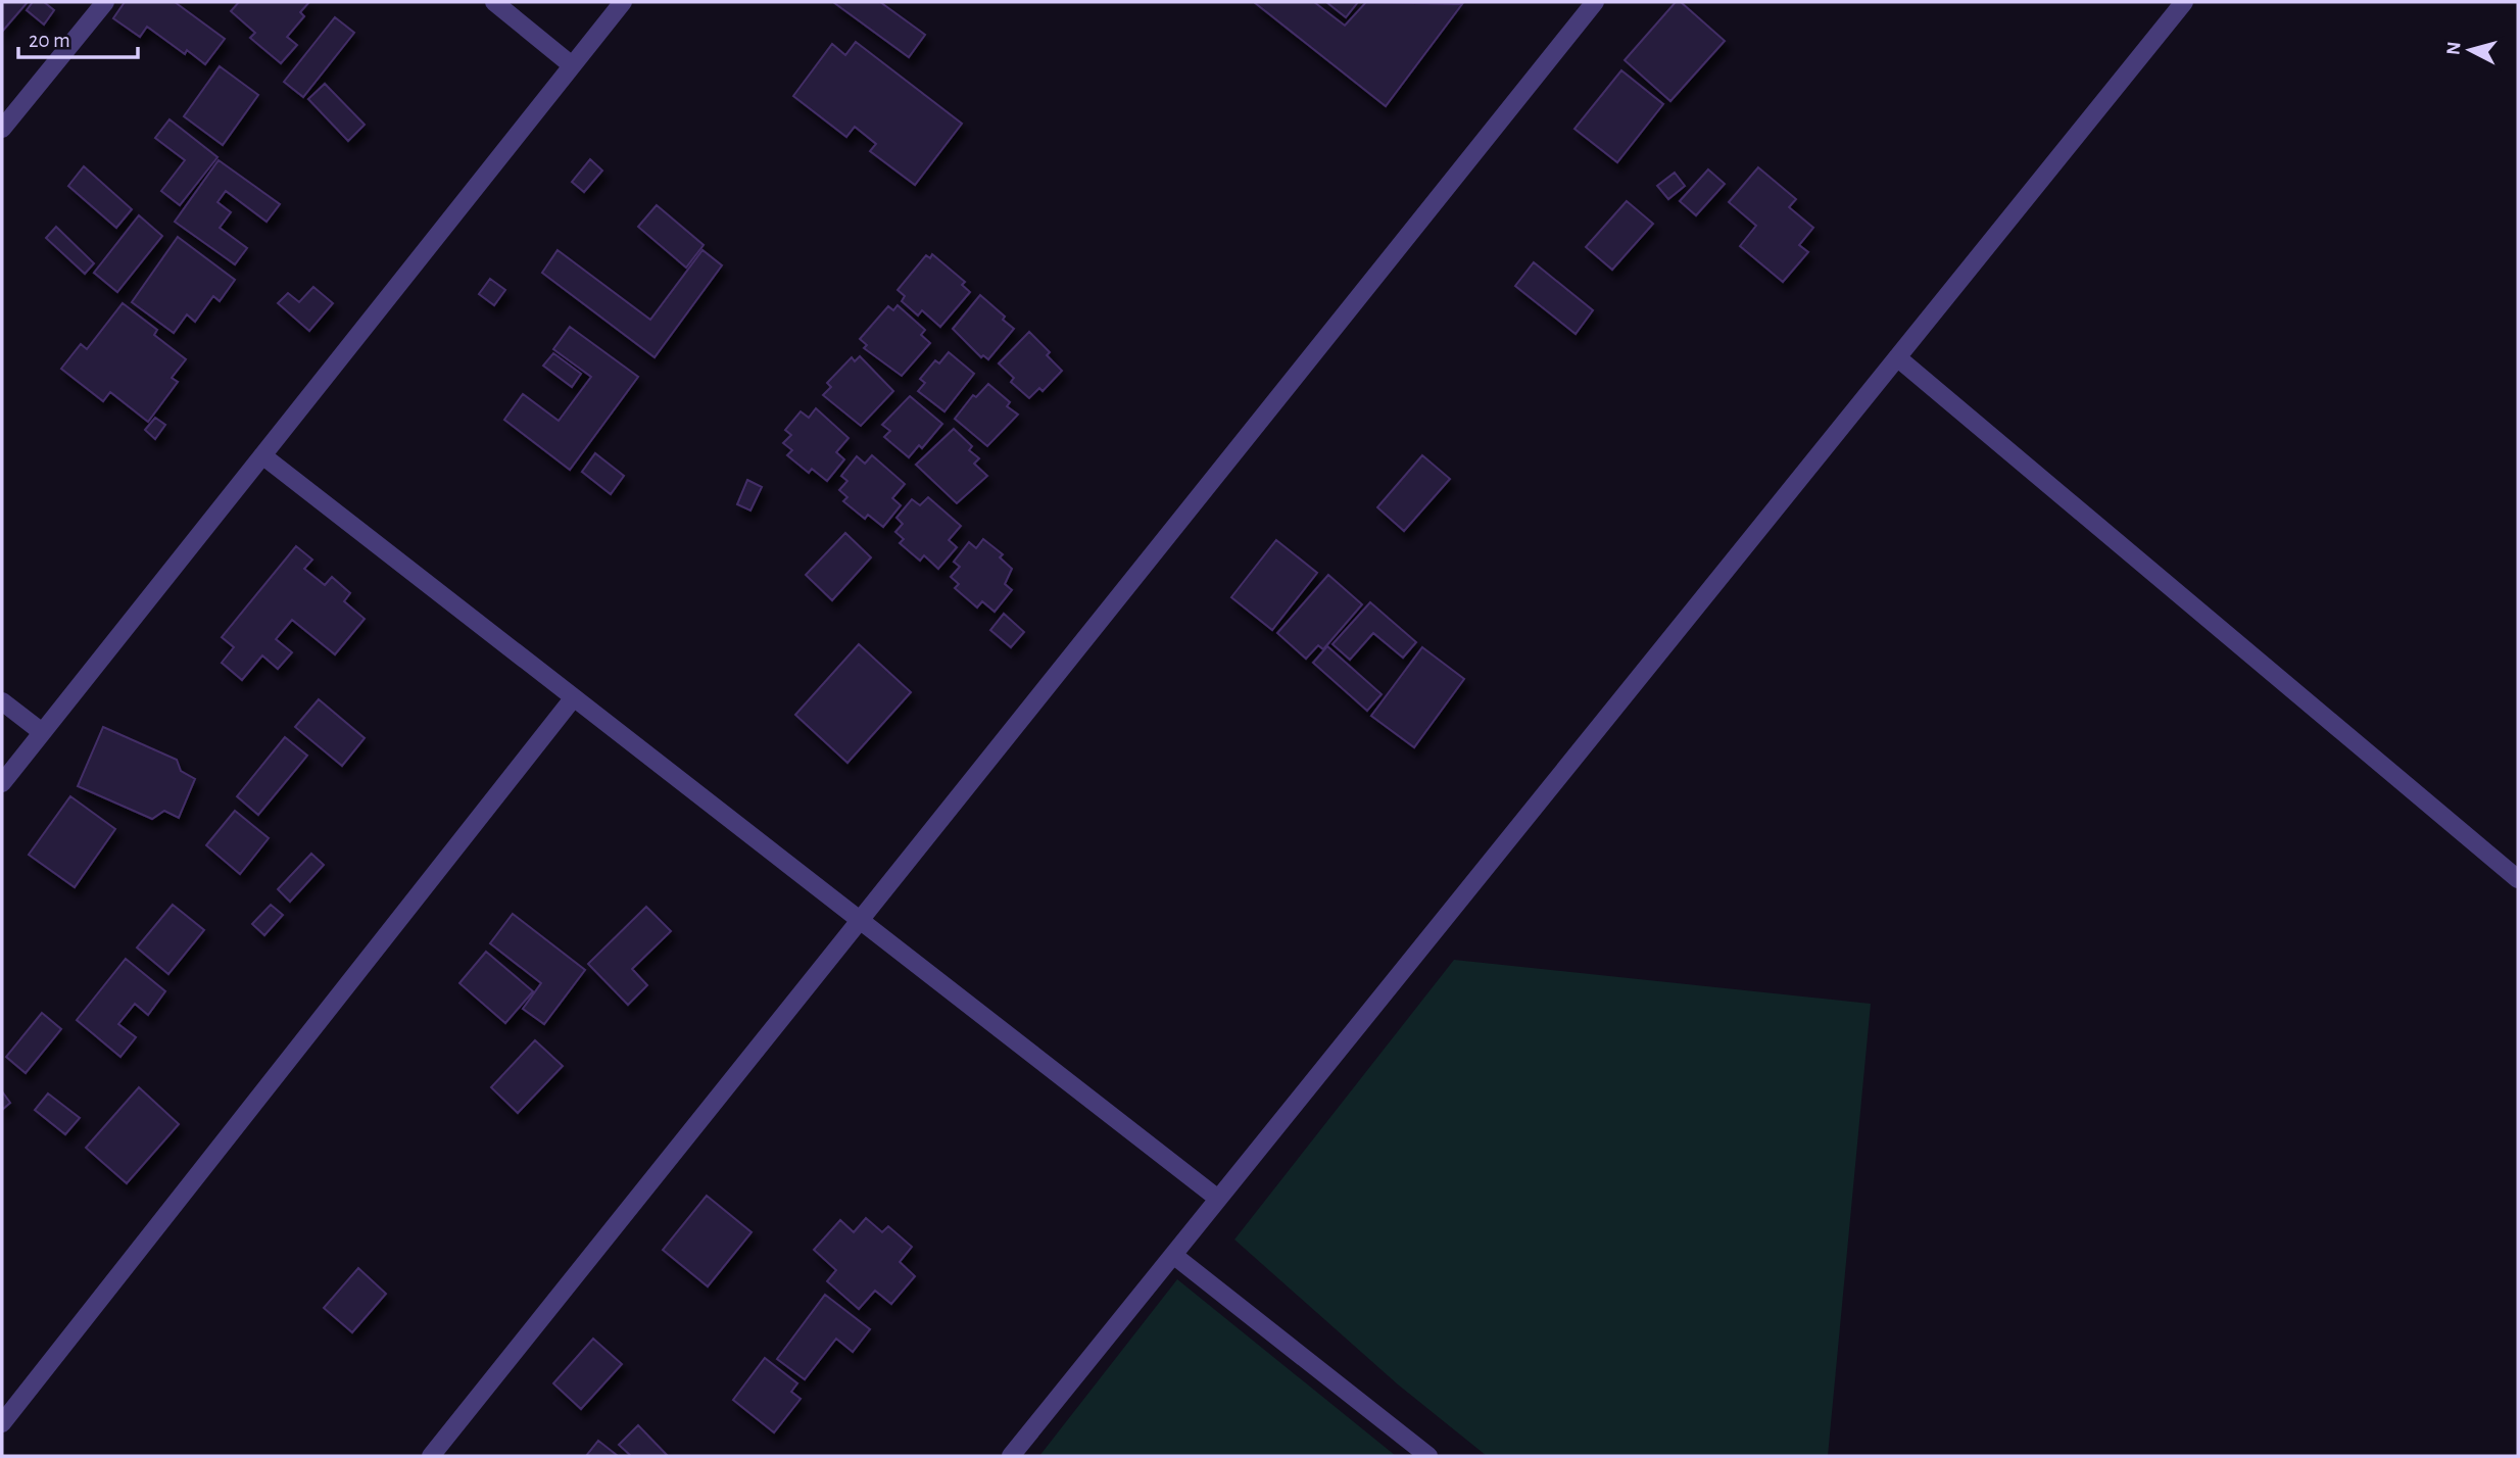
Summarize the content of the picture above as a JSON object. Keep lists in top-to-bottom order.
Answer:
{
  "scale_bar": "20 m",
  "north": "left"
}
